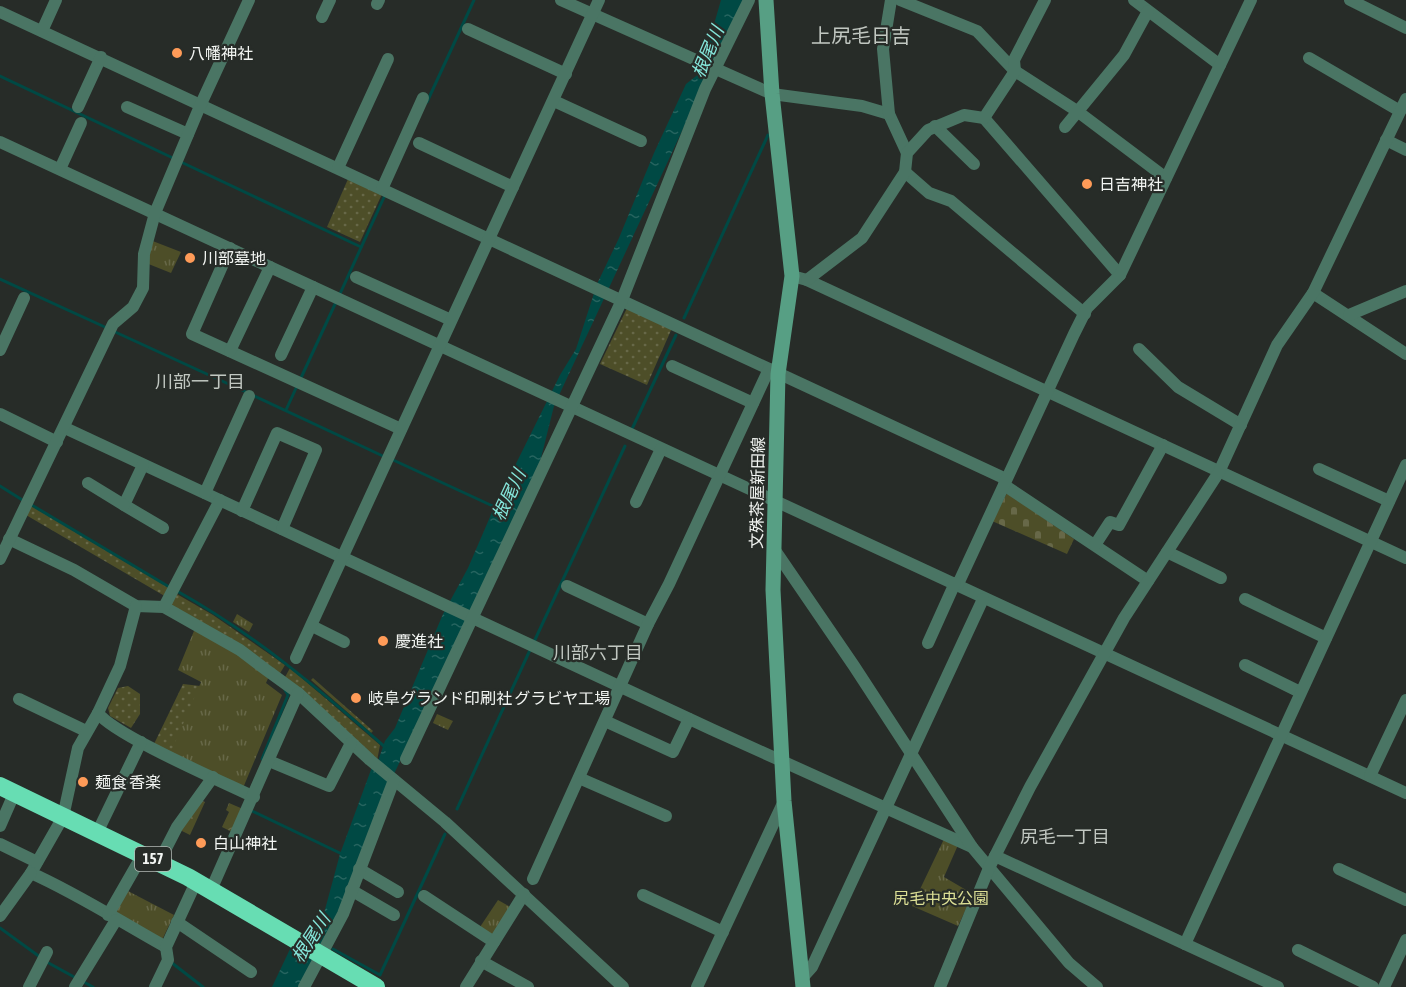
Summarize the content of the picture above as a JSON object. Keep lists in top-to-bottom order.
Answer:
{
  "streets": {
    "highway": ["157"],
    "main road": ["文殊茶屋新田線"]
  },
  "districts": [
    "上尻毛日吉",
    "川部一丁目",
    "川部六丁目",
    "尻毛一丁目"
  ],
  "water": ["根尾川"],
  "parks": ["尻毛中央公園"],
  "places": [
    "八幡神社",
    "日吉神社",
    "川部墓地",
    "慶進社",
    "岐阜グランド印刷社 グラビヤ工場",
    "麺食 香楽",
    "白山神社"
  ]
}
